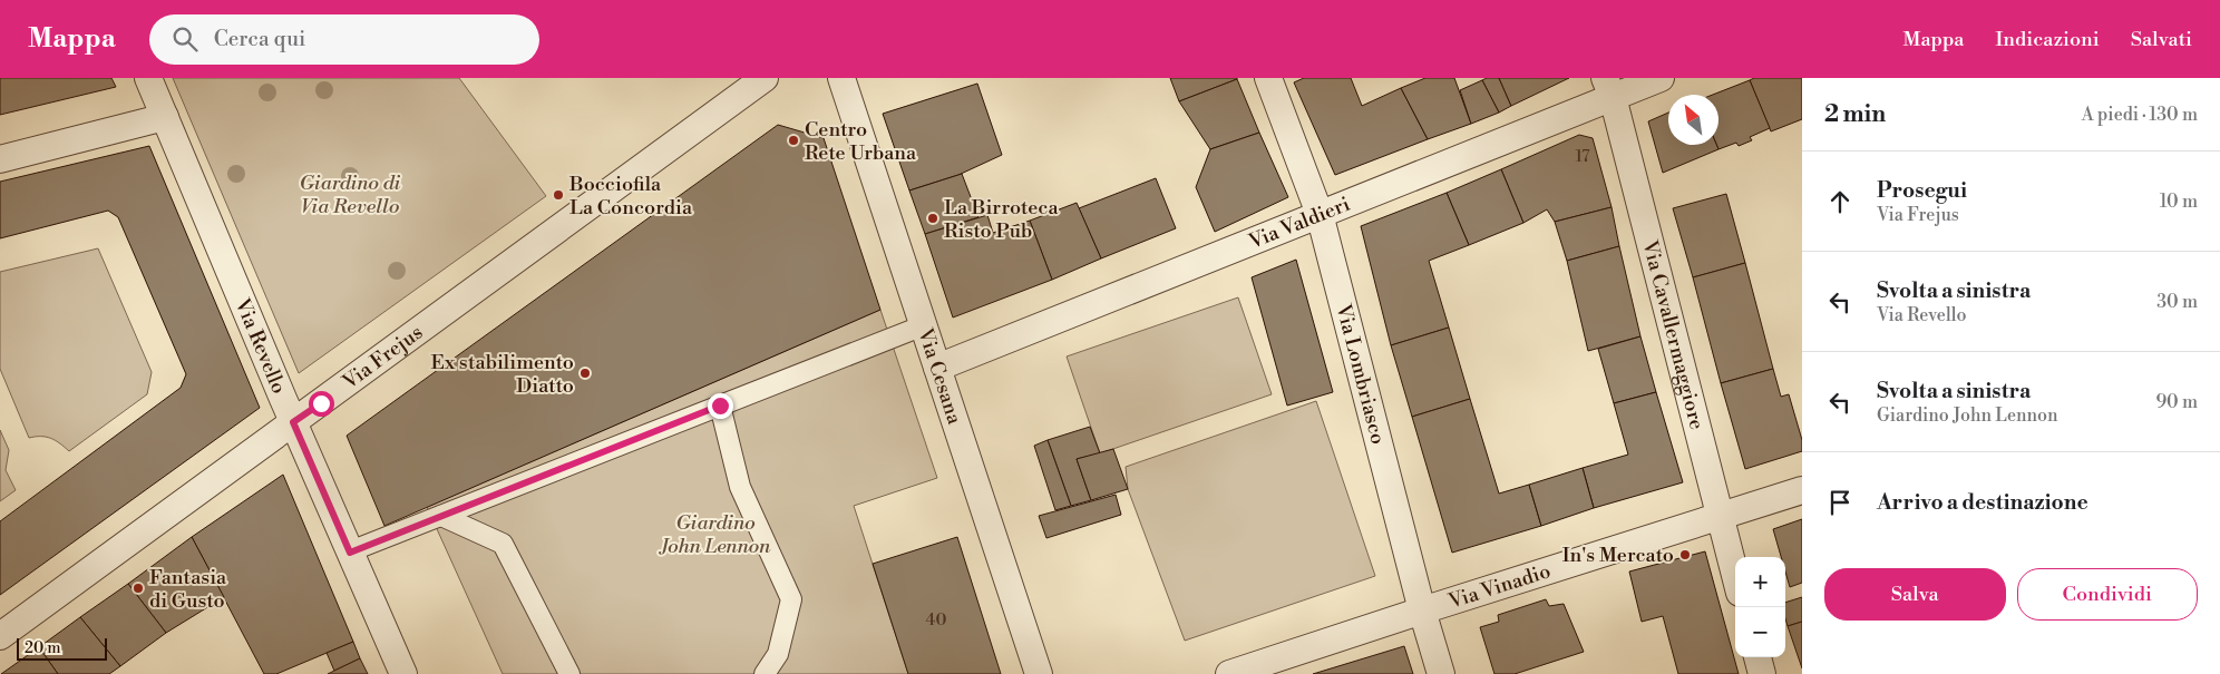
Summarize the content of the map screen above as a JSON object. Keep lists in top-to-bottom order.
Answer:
{
  "streets": {
    "street": [
      "Via Valdieri",
      "Via Cavallermaggiore",
      "Via Revello",
      "Via Frejus",
      "Via Lombriasco",
      "Via Cesana",
      "Via Vinadio"
    ]
  },
  "crossings": [
    ["Via Valdieri", "Via Cavallermaggiore"],
    ["Via Valdieri", "Via Lombriasco"],
    ["Via Valdieri", "Via Cesana"],
    ["Via Cavallermaggiore", "Via Vinadio"],
    ["Via Revello", "Via Frejus"],
    ["Via Lombriasco", "Via Vinadio"]
  ],
  "parks": ["Giardino di Via Revello", "Giardino John Lennon"],
  "places": [
    "Centro Rete Urbana",
    "Bocciofila La Concordia",
    "La Birroteca Risto Pub",
    "Ex stabilimento Diatto",
    "In's Mercato",
    "Fantasia di Gusto"
  ],
  "house_numbers": ["17", "40"],
  "scale_bar": "20 m",
  "north": "top left",
  "page": {
    "header": "Mappa",
    "search": "Cerca qui",
    "nav": ["Mappa", "Indicazioni", "Salvati"],
    "heading": ["2 min", "A piedi · 130 m"],
    "list": [
      ["Prosegui", "Via Frejus", "10 m"],
      ["Svolta a sinistra", "Via Revello", "30 m"],
      ["Svolta a sinistra", "Giardino John Lennon", "90 m"],
      "Arrivo a destinazione"
    ],
    "buttons": ["Salva", "Condividi"],
    "map_buttons": ["+", "−"],
    "scale": "20 m"
  }
}
